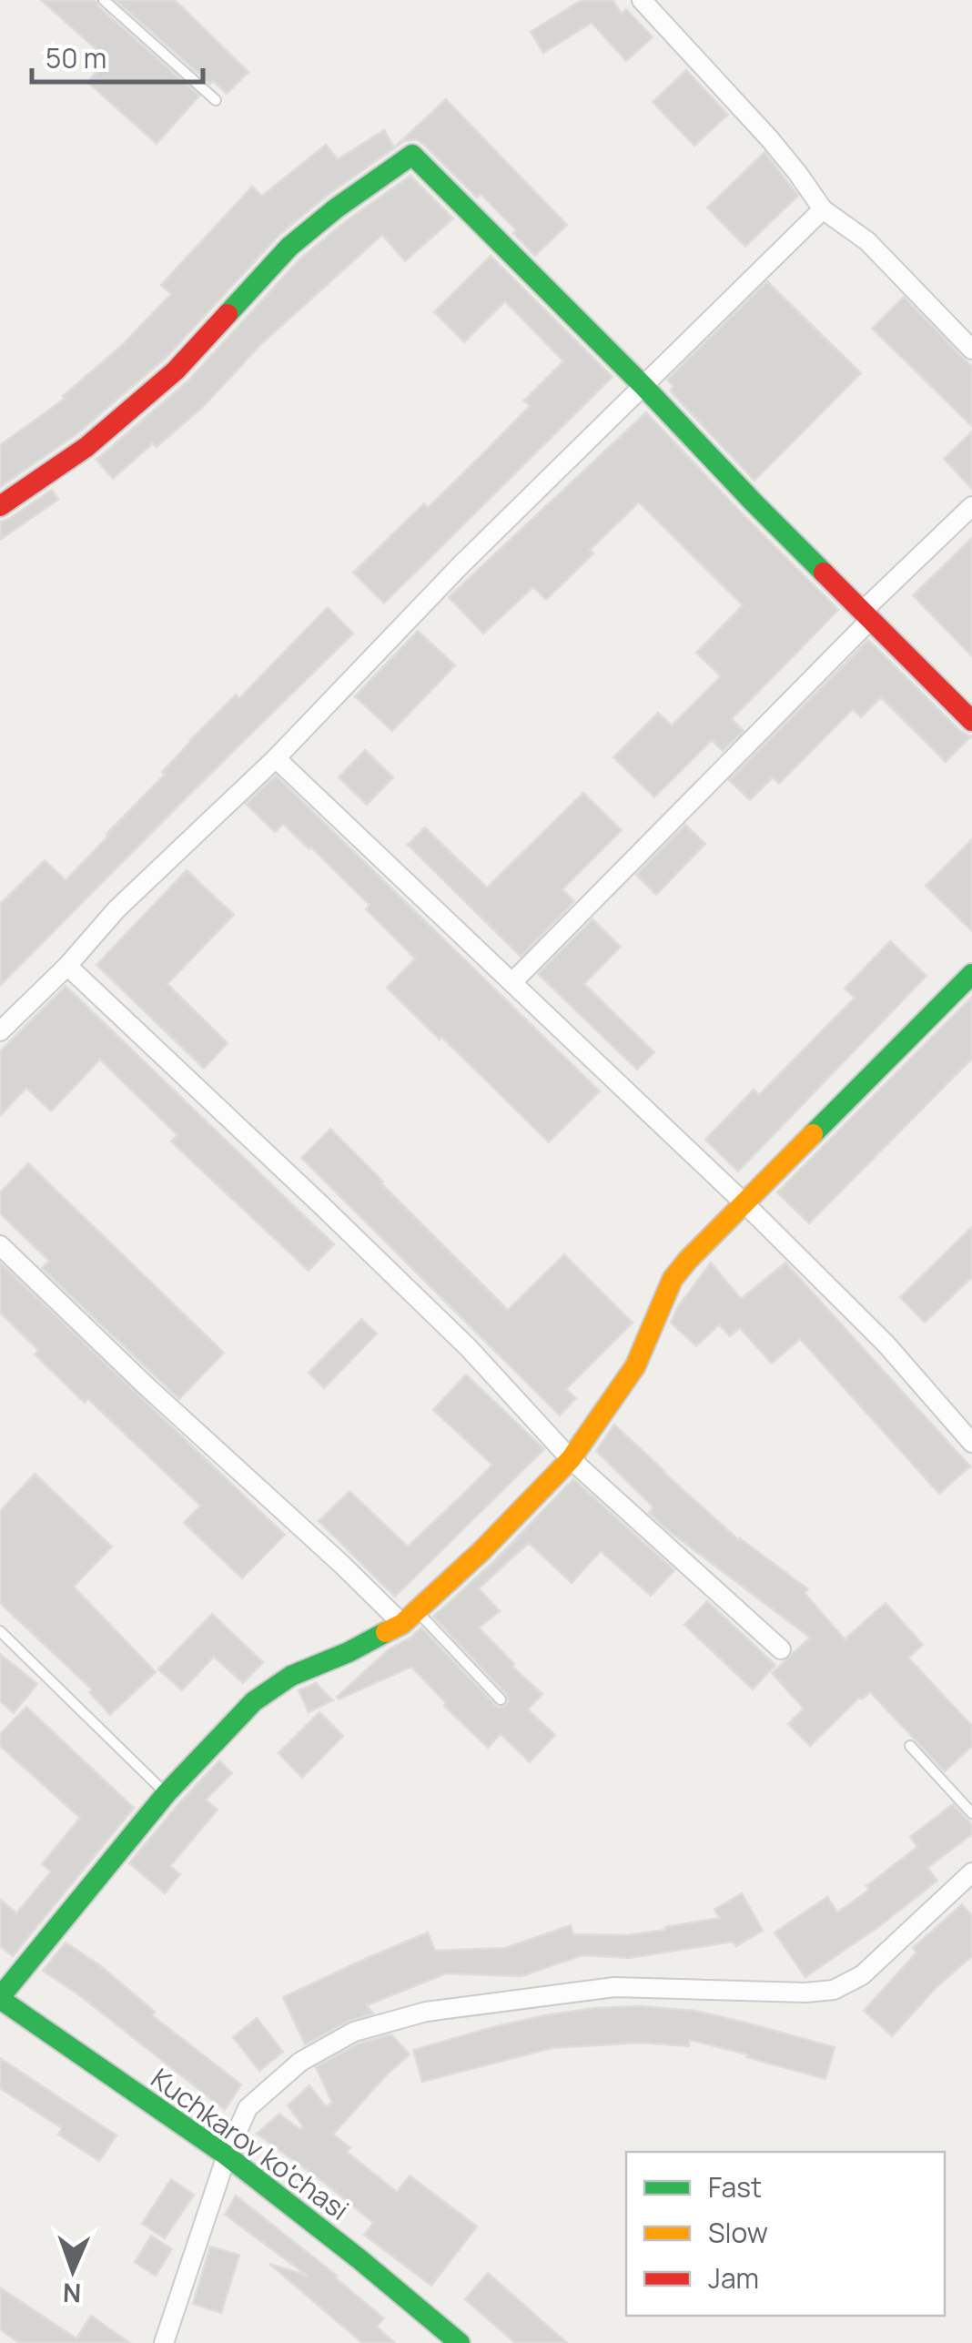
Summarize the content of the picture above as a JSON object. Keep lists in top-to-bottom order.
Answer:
{
  "streets": {
    "street": ["Kuchkarov ko'chasi"]
  },
  "legend": ["Fast", "Slow", "Jam"],
  "scale_bar": "50 m",
  "north": "bottom"
}
